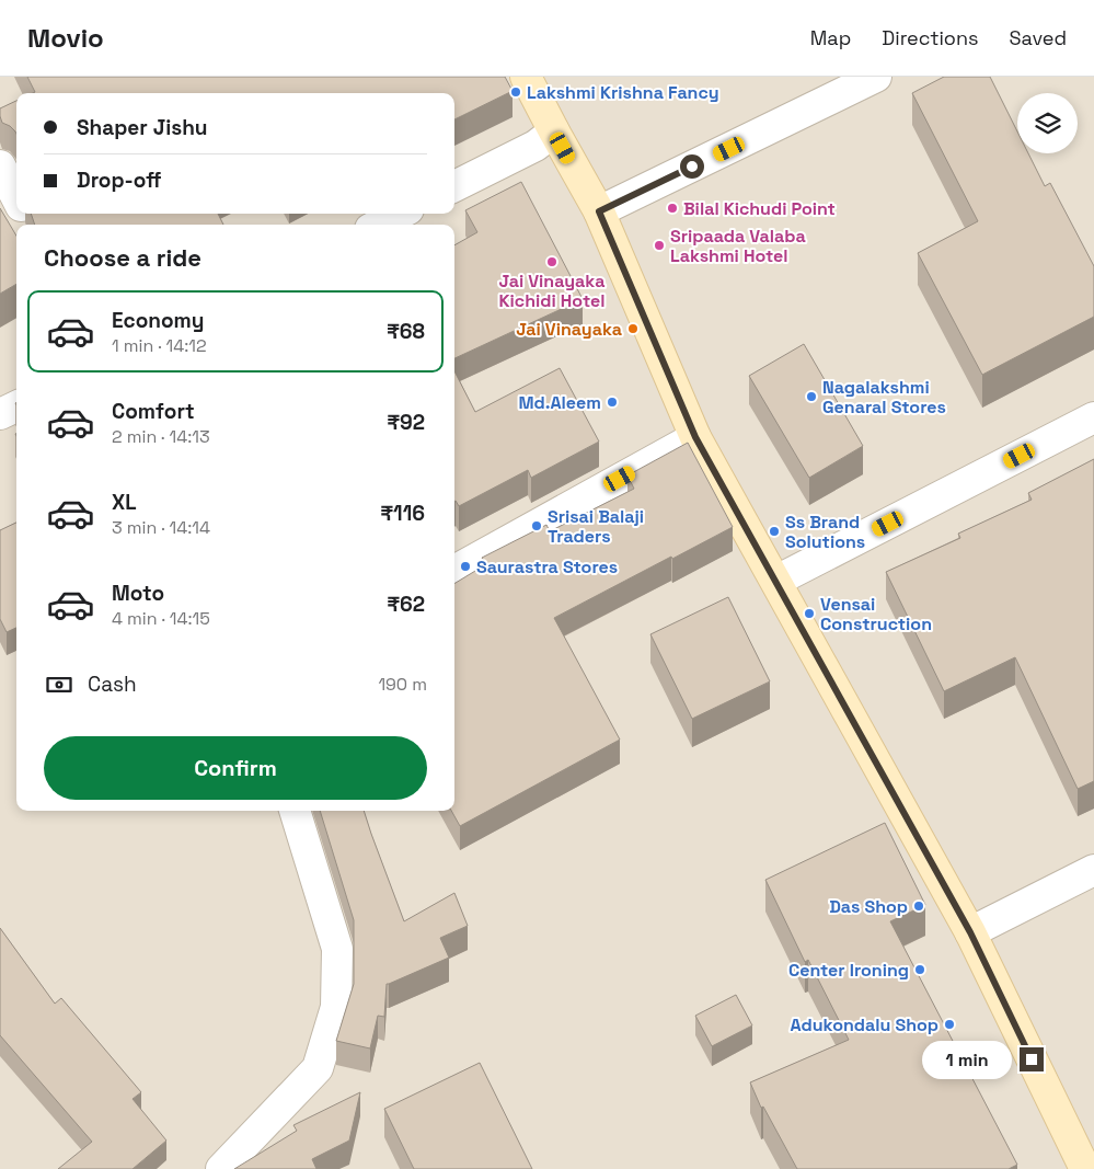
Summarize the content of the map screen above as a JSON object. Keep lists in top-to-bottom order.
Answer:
{
  "places": [
    "Lakshmi Krishna Fancy",
    "Bilal Kichudi Point",
    "Sripaada Valaba Lakshmi Hotel",
    "Jai Vinayaka Kichidi Hotel",
    "Jai Vinayaka",
    "Nagalakshmi Genaral Stores",
    "Md.Aleem",
    "Srisai Balaji Traders",
    "Ss Brand Solutions",
    "Saurastra Stores",
    "Vensai Construction",
    "Das Shop",
    "Center Ironing",
    "Adukondalu Shop"
  ],
  "page": {
    "header": "Movio",
    "nav": ["Map", "Directions", "Saved"],
    "banner": ["Shaper Jishu", "Drop-off"],
    "heading": "Choose a ride",
    "list": [
      {
        "name": "Economy",
        "note": "1 min · 14:12",
        "value": "₹68"
      },
      {
        "name": "Comfort",
        "note": "2 min · 14:13",
        "value": "₹92"
      },
      {
        "name": "XL",
        "note": "3 min · 14:14",
        "value": "₹116"
      },
      {
        "name": "Moto",
        "note": "4 min · 14:15",
        "value": "₹62"
      }
    ],
    "pay": ["Cash", "190 m"],
    "buttons": "Confirm",
    "bubble": "1 min"
  }
}
